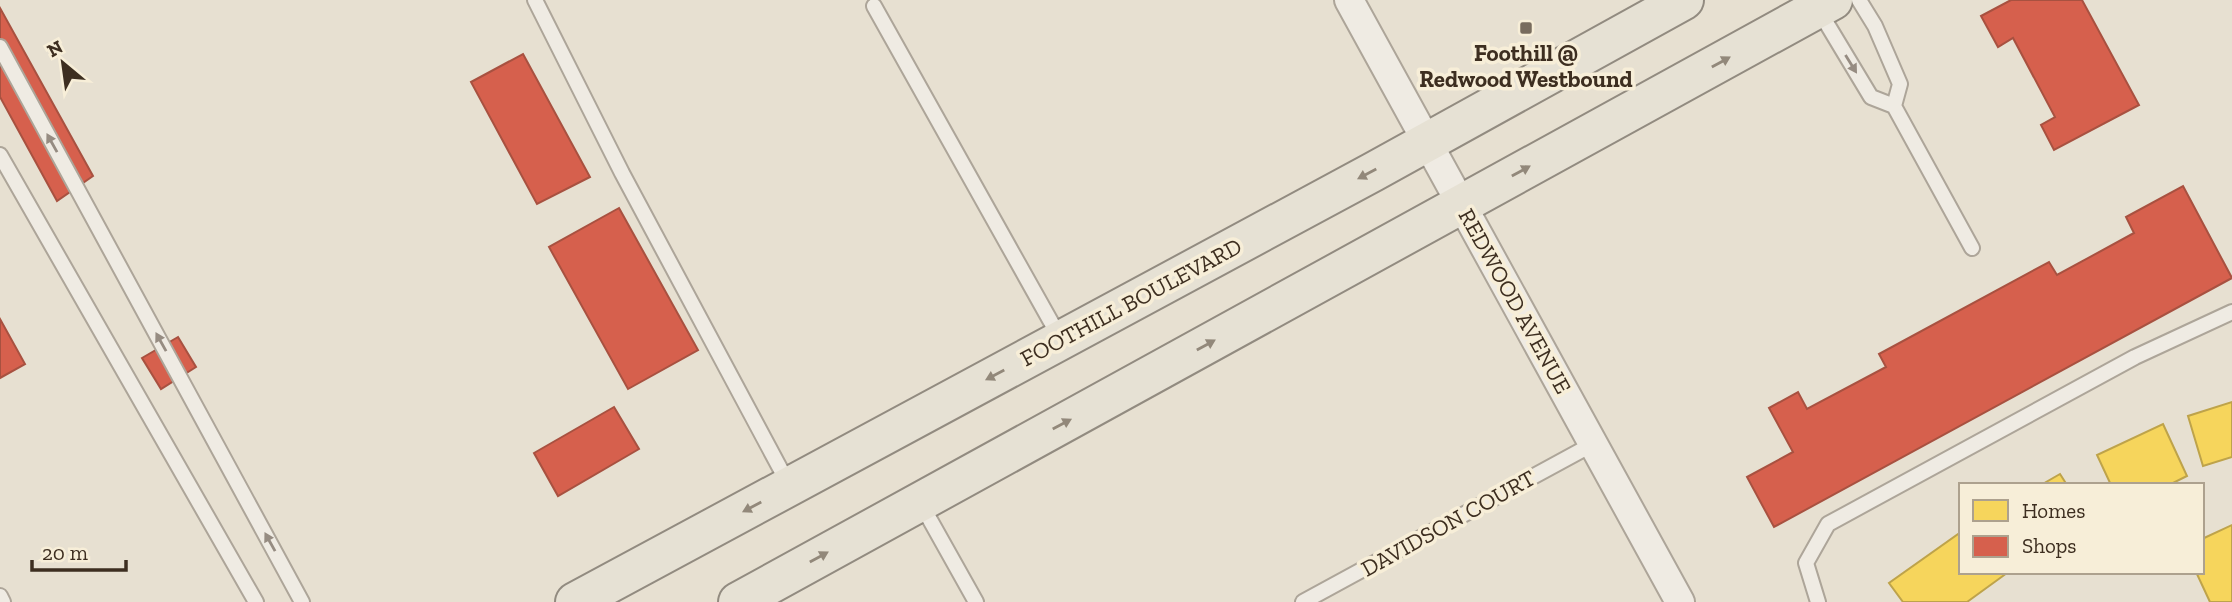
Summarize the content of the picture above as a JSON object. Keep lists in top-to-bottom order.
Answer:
{
  "streets": {
    "main road": ["FOOTHILL BOULEVARD"],
    "street": ["REDWOOD AVENUE"],
    "lane": ["DAVIDSON COURT"]
  },
  "crossings": [
    ["REDWOOD AVENUE", "FOOTHILL BOULEVARD"],
    ["REDWOOD AVENUE", "DAVIDSON COURT"]
  ],
  "places": {
    "transit": ["Foothill @ Redwood Westbound"]
  },
  "legend": ["Homes", "Shops"],
  "scale_bar": "20 m",
  "north": "top left"
}
